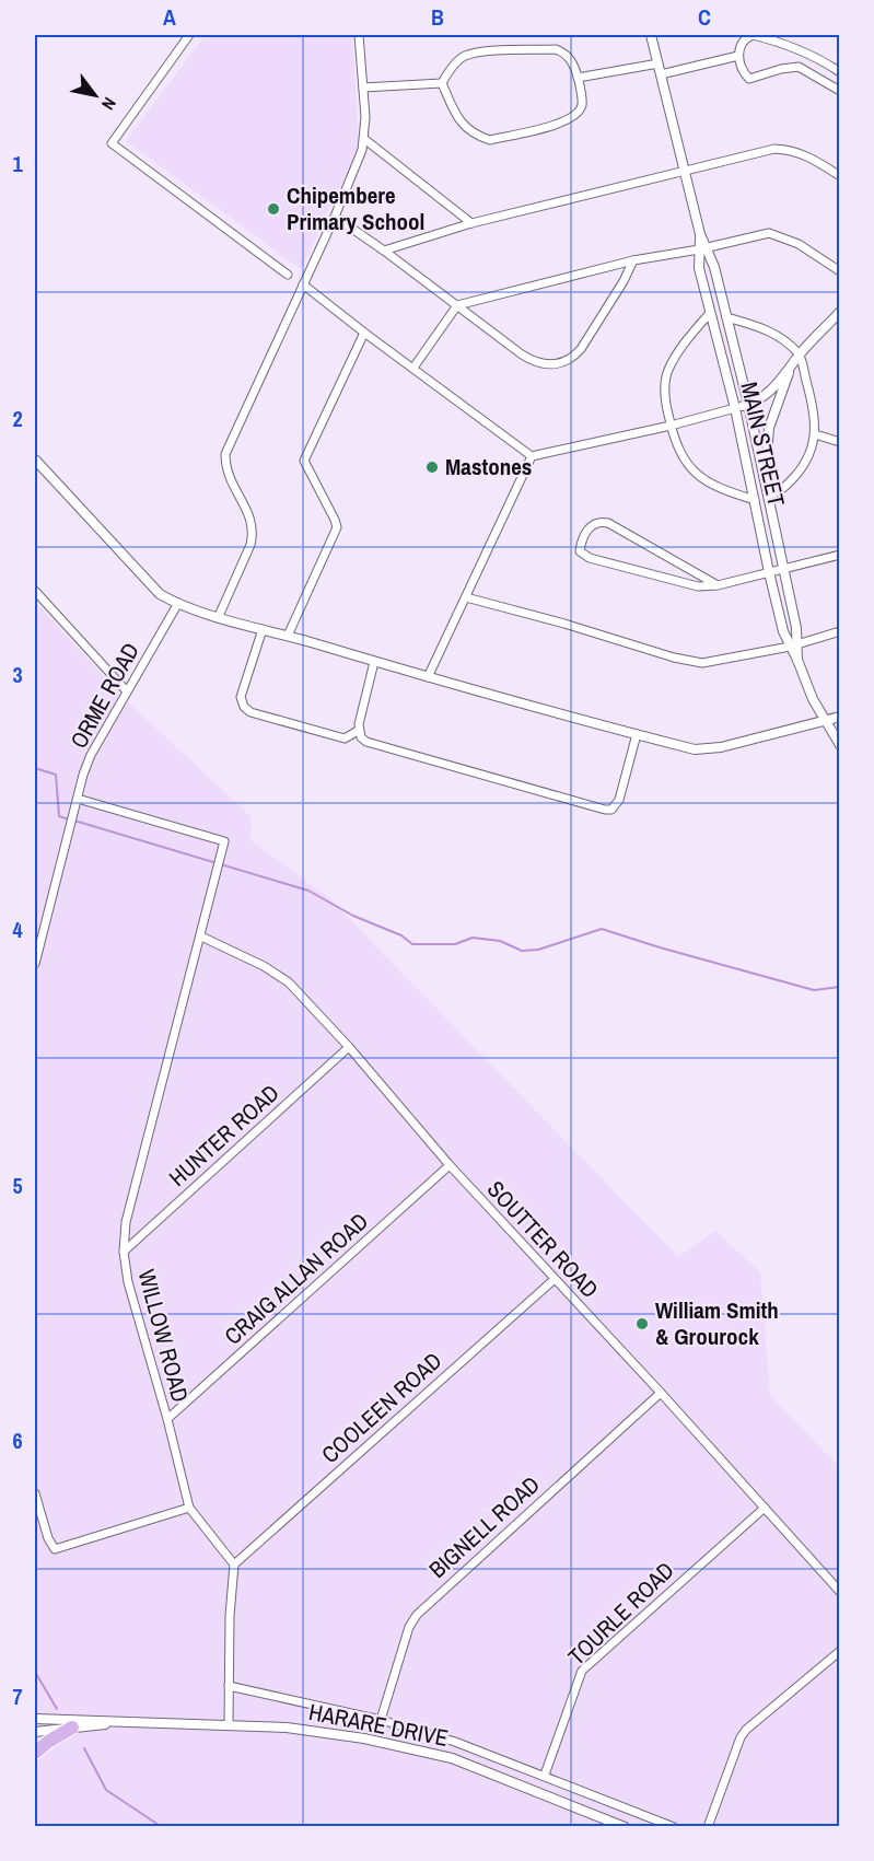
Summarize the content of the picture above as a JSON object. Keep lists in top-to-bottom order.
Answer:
{
  "streets": {
    "street": [
      "MAIN STREET",
      "ORME ROAD",
      "HUNTER ROAD",
      "SOUTTER ROAD",
      "CRAIG ALLAN ROAD",
      "WILLOW ROAD",
      "COOLEEN ROAD",
      "BIGNELL ROAD",
      "TOURLE ROAD",
      "HARARE DRIVE"
    ]
  },
  "crossings": [
    ["ORME ROAD", "WILLOW ROAD"],
    ["HUNTER ROAD", "SOUTTER ROAD"],
    ["HUNTER ROAD", "WILLOW ROAD"],
    ["SOUTTER ROAD", "CRAIG ALLAN ROAD"],
    ["SOUTTER ROAD", "WILLOW ROAD"],
    ["SOUTTER ROAD", "COOLEEN ROAD"],
    ["SOUTTER ROAD", "BIGNELL ROAD"],
    ["SOUTTER ROAD", "TOURLE ROAD"],
    ["CRAIG ALLAN ROAD", "WILLOW ROAD"],
    ["WILLOW ROAD", "COOLEEN ROAD"]
  ],
  "places": ["Chipembere Primary School", "Mastones", "William Smith & Grourock"],
  "north": "bottom right",
  "grid": {
    "columns": ["A", "B", "C"],
    "rows": [
      "1",
      "2",
      "3",
      "4",
      "5",
      "6",
      "7"
    ]
  }
}
